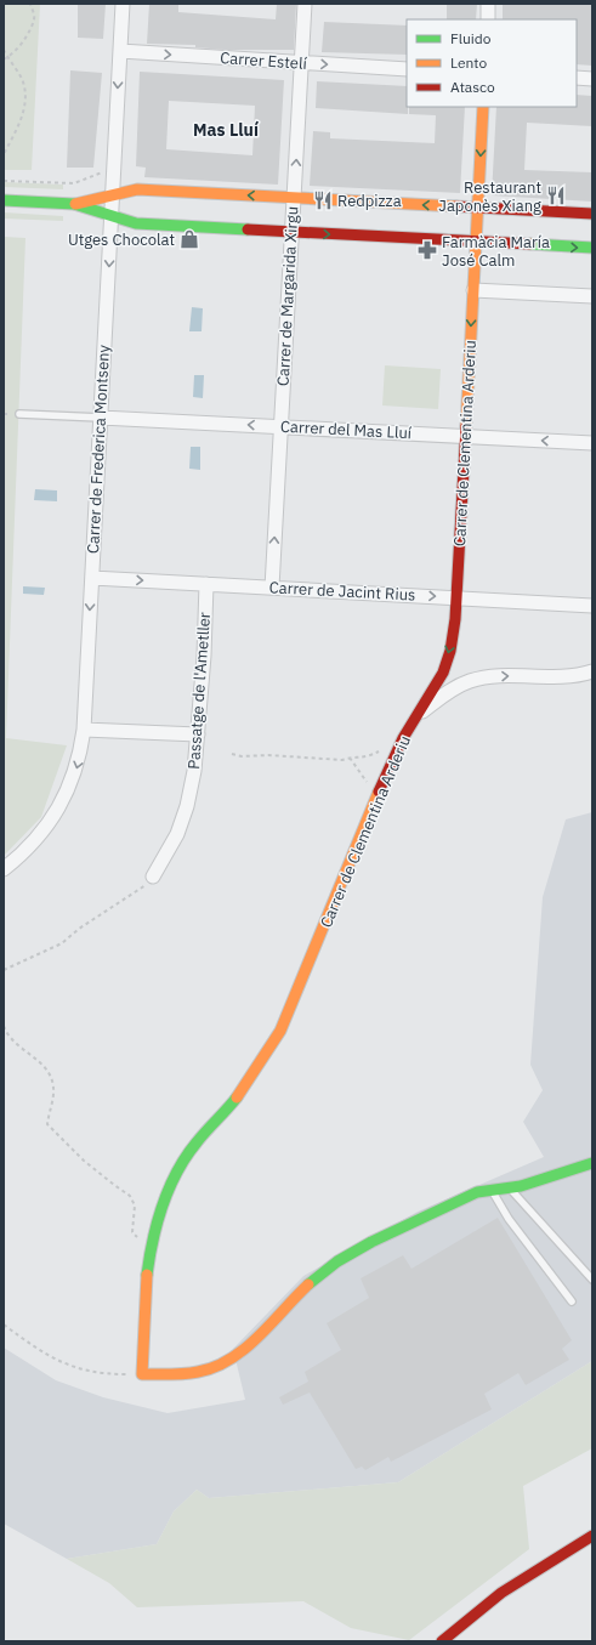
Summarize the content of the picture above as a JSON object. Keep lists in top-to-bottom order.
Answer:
{
  "streets": {
    "street": [
      "Carrer Estelí",
      "Carrer de Margarida Xirgu",
      "Carrer del Mas Lluí",
      "Carrer de Clementina Arderiu",
      "Carrer de Frederica Montseny",
      "Carrer de Jacint Rius",
      "Passatge de l'Ametller"
    ]
  },
  "crossings": [
    ["Carrer Estelí", "Carrer de Margarida Xirgu"],
    ["Carrer Estelí", "Carrer de Frederica Montseny"],
    ["Carrer de Margarida Xirgu", "Carrer del Mas Lluí"],
    ["Carrer de Margarida Xirgu", "Carrer de Jacint Rius"],
    ["Carrer del Mas Lluí", "Carrer de Clementina Arderiu"],
    ["Carrer del Mas Lluí", "Carrer de Frederica Montseny"],
    ["Carrer de Clementina Arderiu", "Carrer de Jacint Rius"],
    ["Carrer de Frederica Montseny", "Carrer de Jacint Rius"],
    ["Carrer de Jacint Rius", "Passatge de l'Ametller"]
  ],
  "one_way": [
    "Carrer Estelí",
    "Carrer de Margarida Xirgu",
    "Carrer del Mas Lluí",
    "Carrer de Frederica Montseny",
    "Carrer de Jacint Rius"
  ],
  "districts": ["Mas Lluí"],
  "places": {
    "restaurant": ["Restaurant Japonès Xiang", "Redpizza"],
    "shop": ["Utges Chocolat"],
    "pharmacy": ["Farmàcia María José Calm"]
  },
  "legend": ["Fluido", "Lento", "Atasco"]
}
